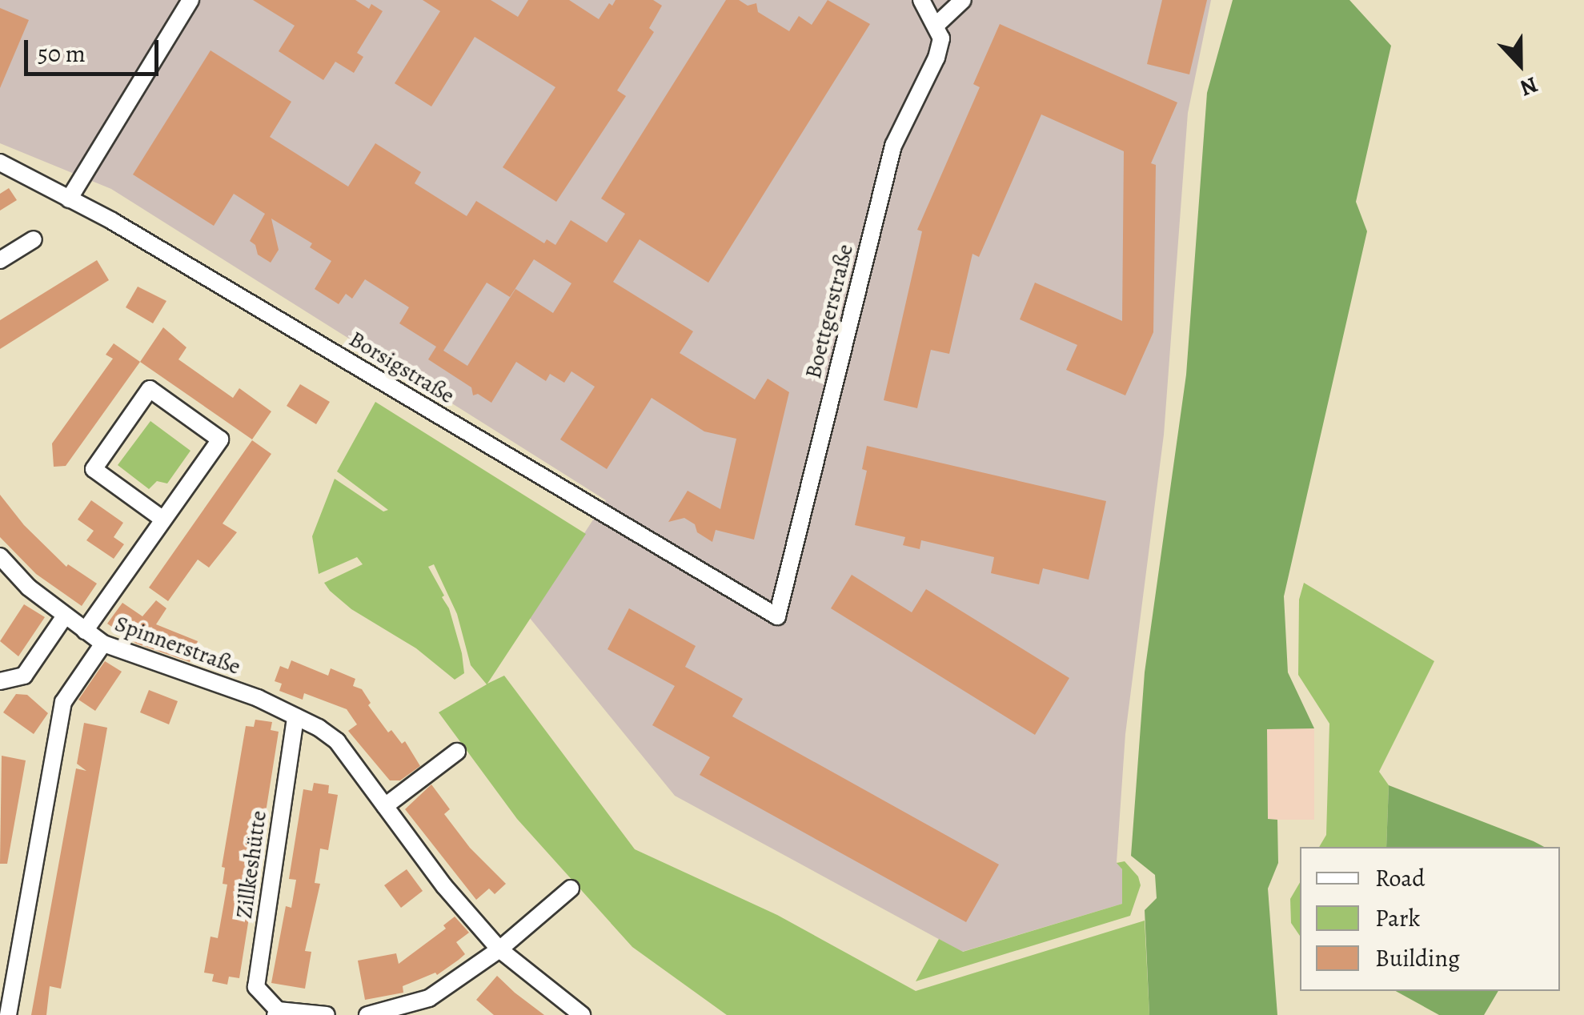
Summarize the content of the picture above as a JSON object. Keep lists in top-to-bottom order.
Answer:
{
  "streets": {
    "street": [
      "Boettgerstraße",
      "Borsigstraße",
      "Spinnerstraße",
      "Zillkeshütte"
    ]
  },
  "crossings": [
    ["Boettgerstraße", "Borsigstraße"],
    ["Spinnerstraße", "Zillkeshütte"]
  ],
  "legend": ["Road", "Park", "Building"],
  "scale_bar": "50 m",
  "north": "bottom"
}
